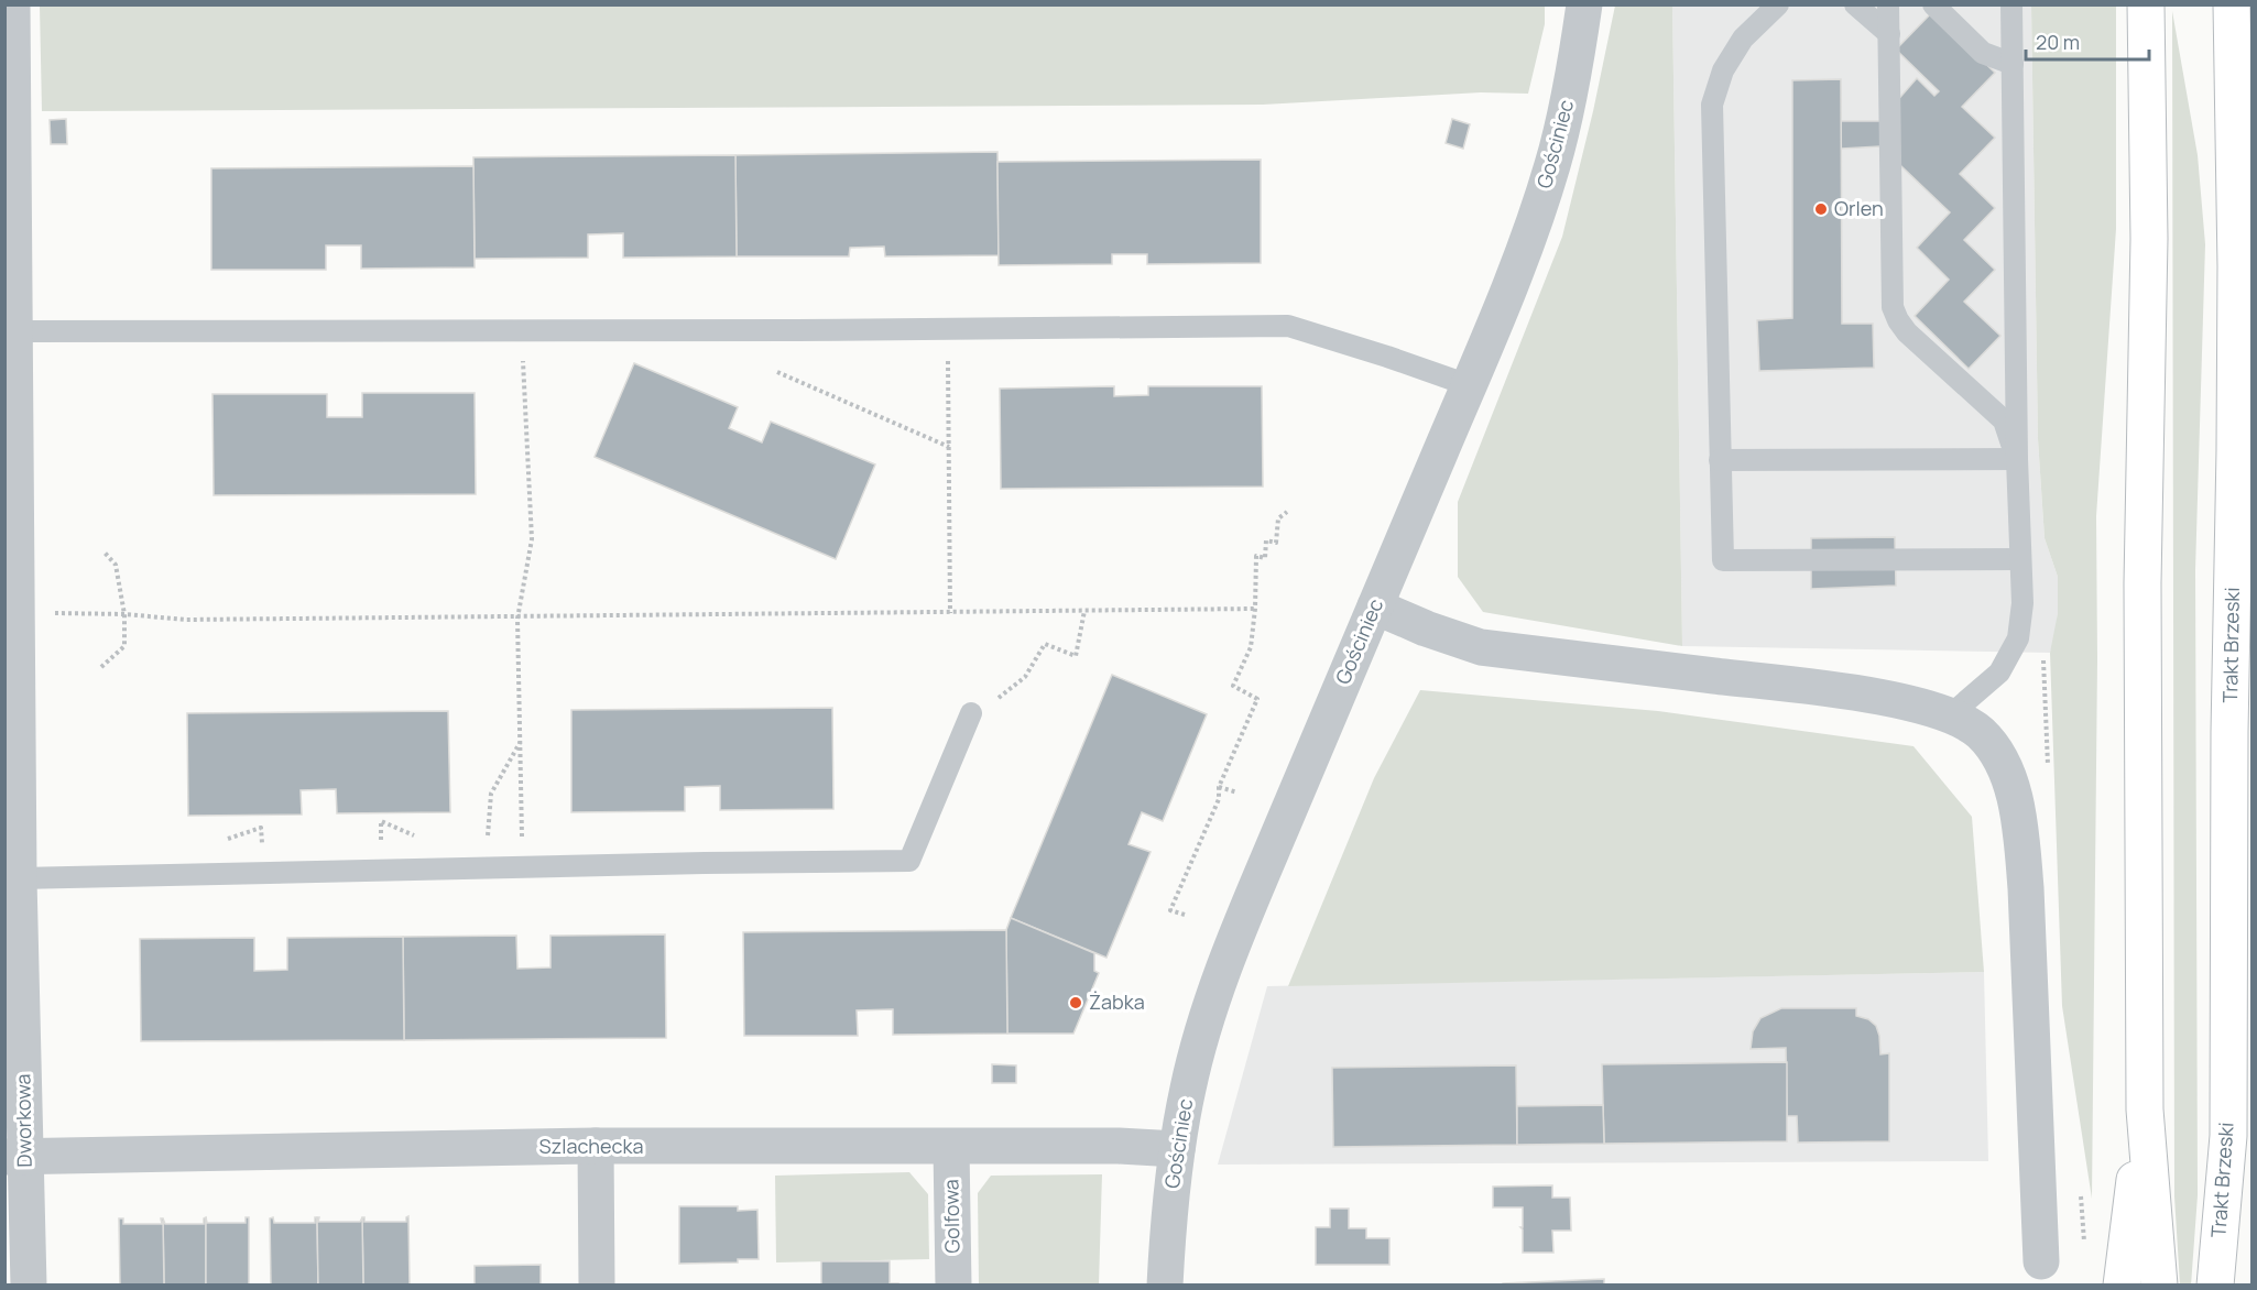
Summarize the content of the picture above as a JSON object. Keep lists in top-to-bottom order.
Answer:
{
  "streets": {
    "main road": ["Trakt Brzeski"],
    "street": [
      "Gościniec",
      "Dworkowa",
      "Szlachecka",
      "Golfowa"
    ]
  },
  "crossings": [
    ["Gościniec", "Szlachecka"],
    ["Dworkowa", "Szlachecka"],
    ["Szlachecka", "Golfowa"]
  ],
  "places": ["Orlen", "Żabka"],
  "scale_bar": "20 m"
}
